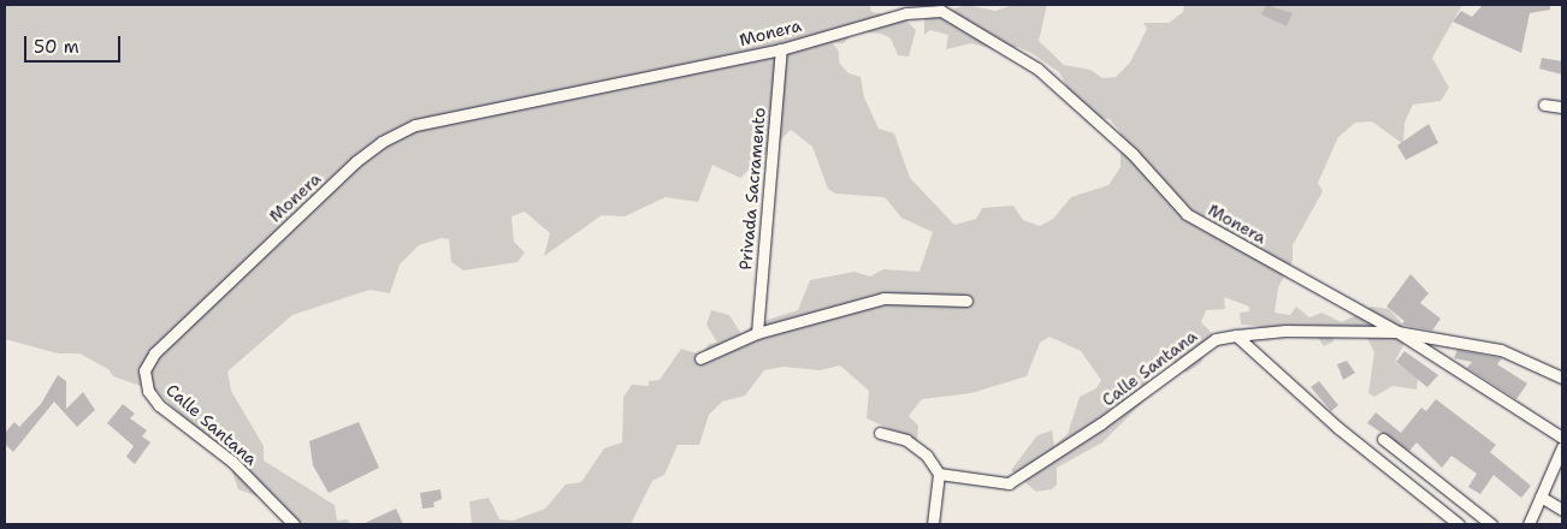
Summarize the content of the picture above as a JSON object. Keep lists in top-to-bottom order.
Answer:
{
  "streets": {
    "street": ["Monera", "Privada Sacramento", "Calle Santana"]
  },
  "crossings": [
    ["Monera", "Privada Sacramento"],
    ["Monera", "Calle Santana"]
  ],
  "scale_bar": "50 m"
}
